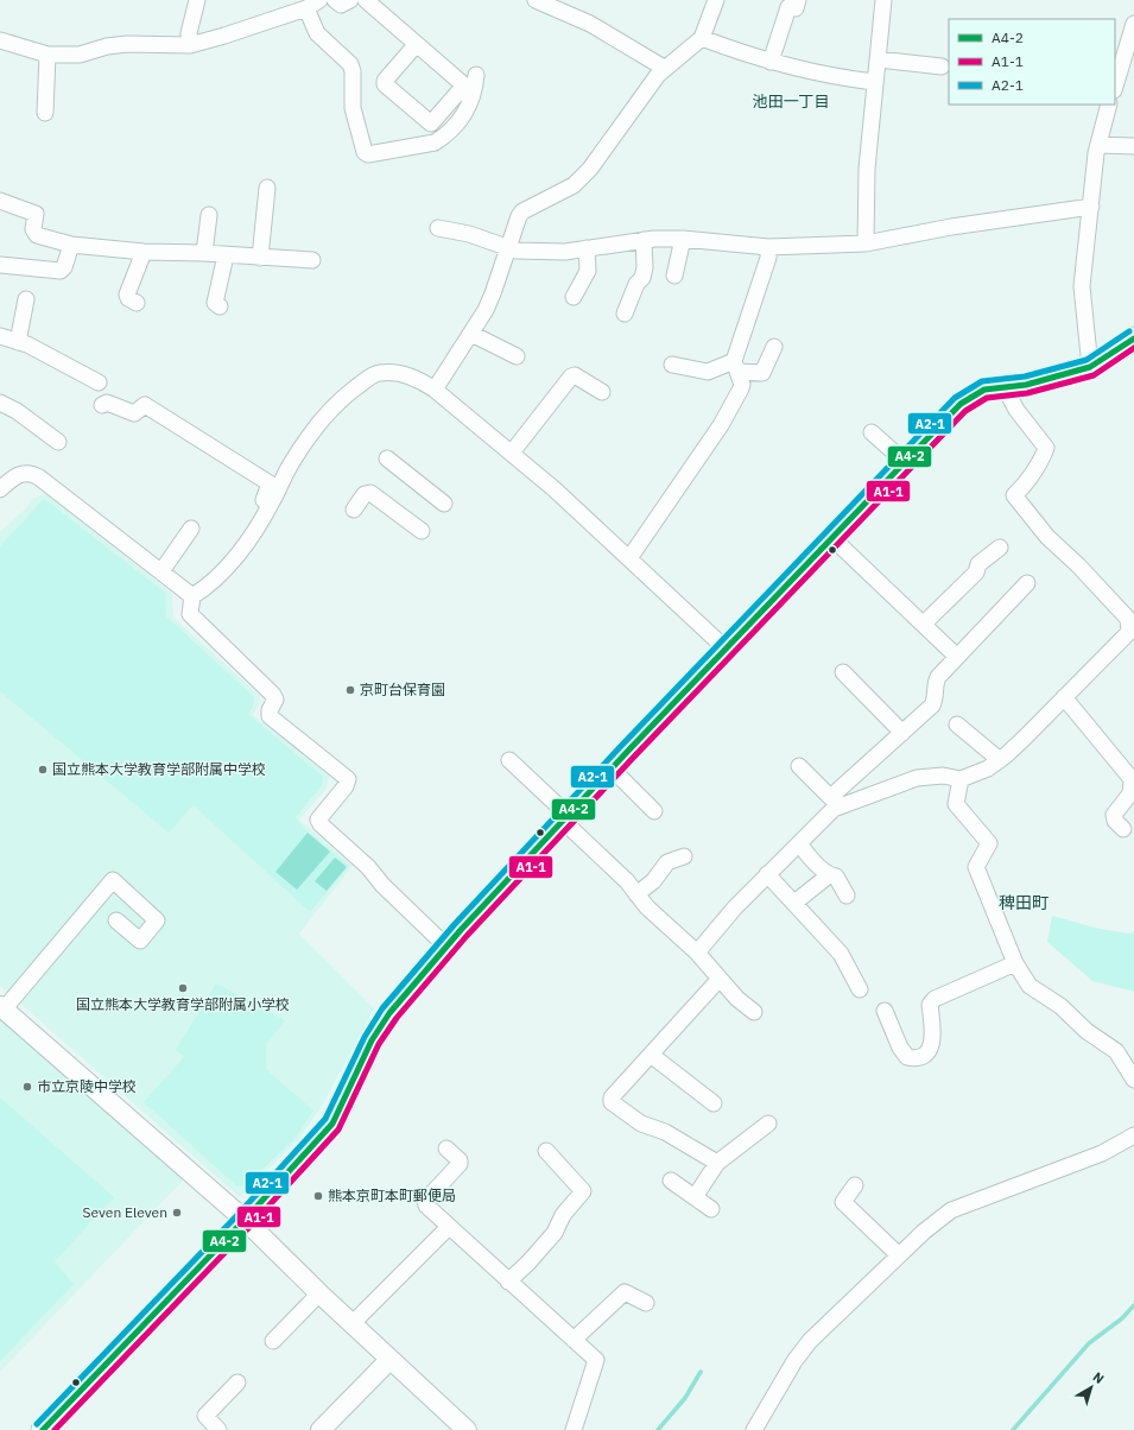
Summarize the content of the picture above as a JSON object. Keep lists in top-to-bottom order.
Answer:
{
  "districts": ["池田一丁目", "稗田町"],
  "places": [
    "京町台保育園",
    "国立熊本大学教育学部附属中学校",
    "国立熊本大学教育学部附属小学校",
    "市立京陵中学校",
    "熊本京町本町郵便局",
    "Seven Eleven"
  ],
  "lines": ["transit line A2-1", "transit line A4-2", "transit line A1-1"],
  "legend": ["A4-2", "A1-1", "A2-1"],
  "north": "top right"
}
